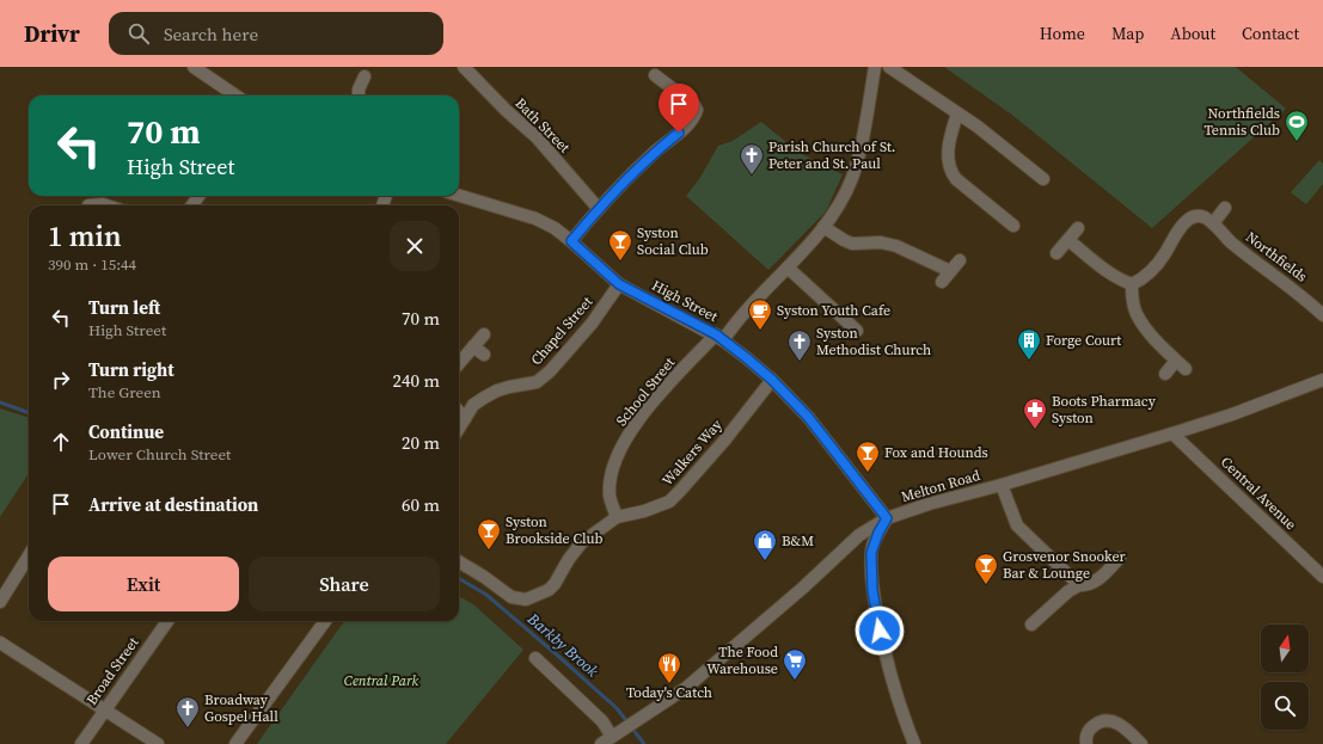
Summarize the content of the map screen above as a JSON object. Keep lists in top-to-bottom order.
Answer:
{
  "streets": {
    "street": [
      "Bath Street",
      "Northfields",
      "High Street",
      "Chapel Street",
      "School Street",
      "Walkers Way",
      "Melton Road",
      "Central Avenue",
      "Broad Street"
    ]
  },
  "crossings": [
    ["High Street", "Chapel Street"],
    ["High Street", "School Street"],
    ["High Street", "Walkers Way"],
    ["High Street", "Melton Road"],
    ["School Street", "Walkers Way"],
    ["Melton Road", "Central Avenue"]
  ],
  "water": ["Barkby Brook"],
  "parks": ["Central Park"],
  "places": {
    "sports": ["Northfields Tennis Club"],
    "church": ["Parish Church of St. Peter and St. Paul", "Syston Methodist Church", "Broadway Gospel Hall"],
    "bar": [
      "Syston Social Club",
      "Fox and Hounds",
      "Syston Brookside Club",
      "Grosvenor Snooker Bar & Lounge"
    ],
    "cafe": ["Syston Youth Cafe"],
    "building": ["Forge Court"],
    "pharmacy": ["Boots Pharmacy Syston"],
    "shop": ["B&M"],
    "supermarket": ["The Food Warehouse"],
    "restaurant": ["Today's Catch"]
  },
  "north": "top",
  "page": {
    "header": "Drivr",
    "search": "Search here",
    "nav": [
      "Home",
      "Map",
      "About",
      "Contact"
    ],
    "turn": ["70 m", "High Street"],
    "heading": ["1 min", "390 m · 15:44"],
    "list": [
      {
        "name": "Turn left",
        "note": "High Street",
        "value": "70 m"
      },
      {
        "name": "Turn right",
        "note": "The Green",
        "value": "240 m"
      },
      {
        "name": "Continue",
        "note": "Lower Church Street",
        "value": "20 m"
      },
      {
        "name": "Arrive at destination",
        "value": "60 m"
      }
    ],
    "buttons": ["Exit", "Share"]
  }
}
